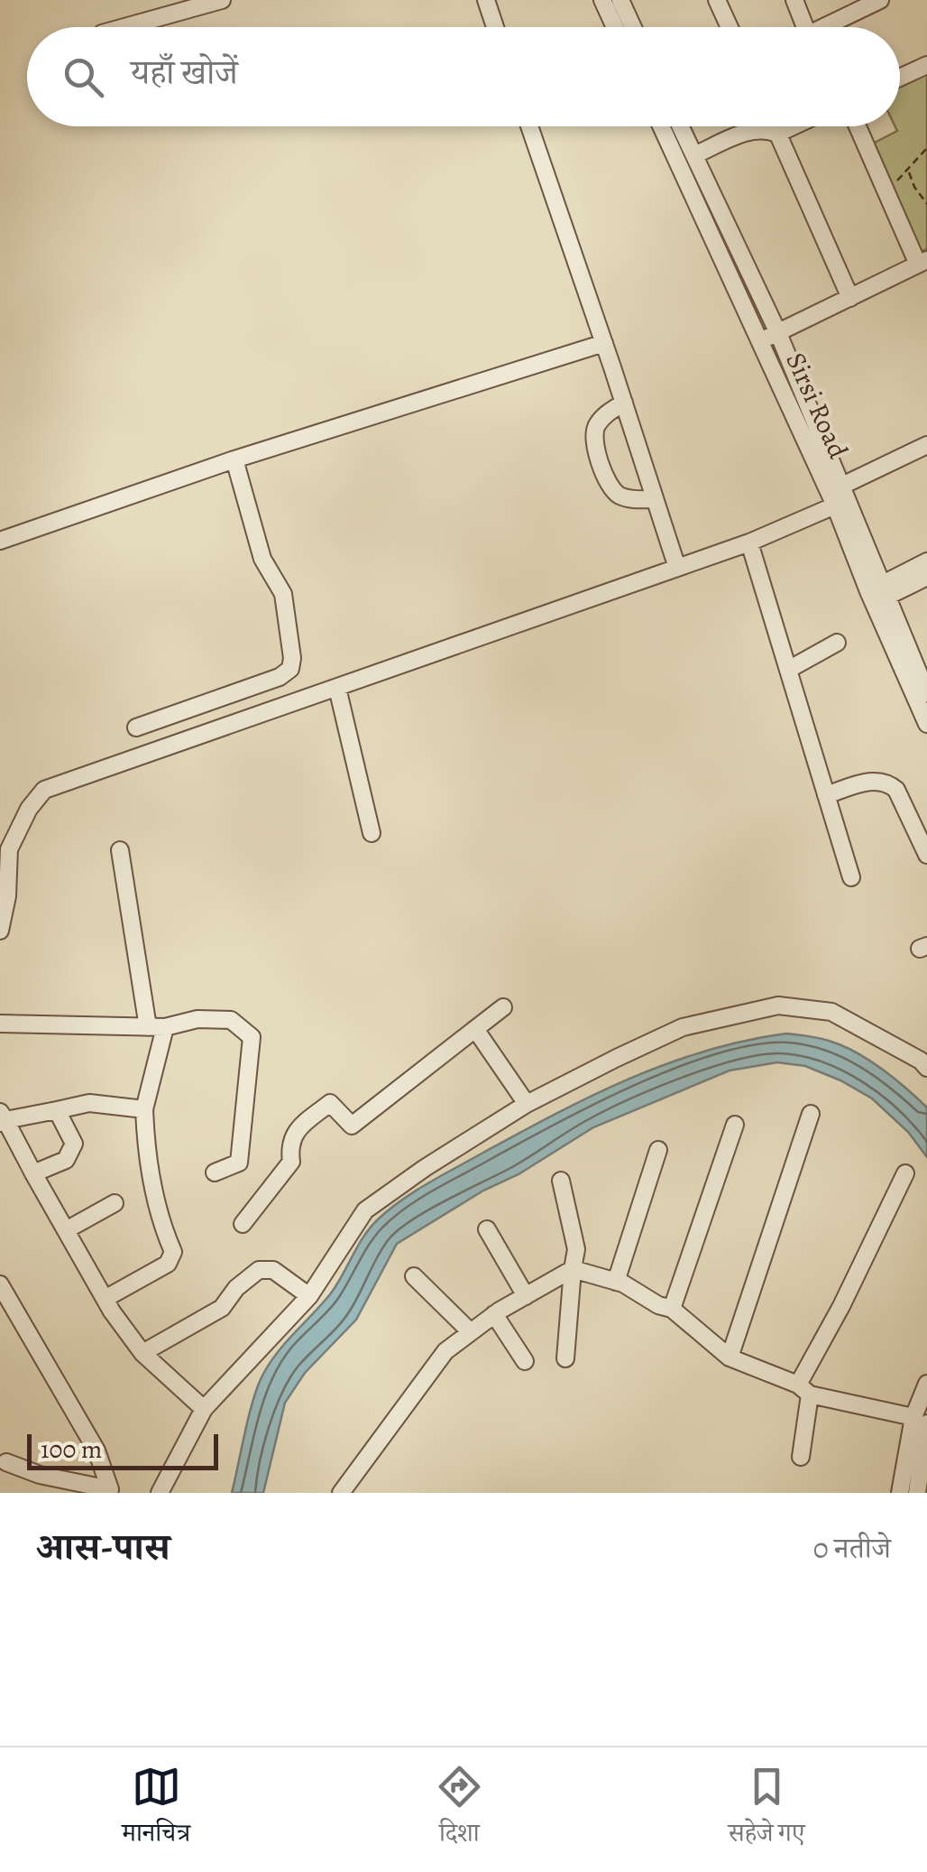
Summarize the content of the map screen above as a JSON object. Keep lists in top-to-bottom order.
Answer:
{
  "streets": {
    "street": ["Sirsi Road"]
  },
  "scale_bar": "100 m",
  "page": {
    "search": "यहाँ खोजें",
    "scale": "100 m",
    "heading": ["आस-पास", "0 नतीजे"],
    "nav": ["मानचित्र", "दिशा", "सहेजे गए"]
  }
}
